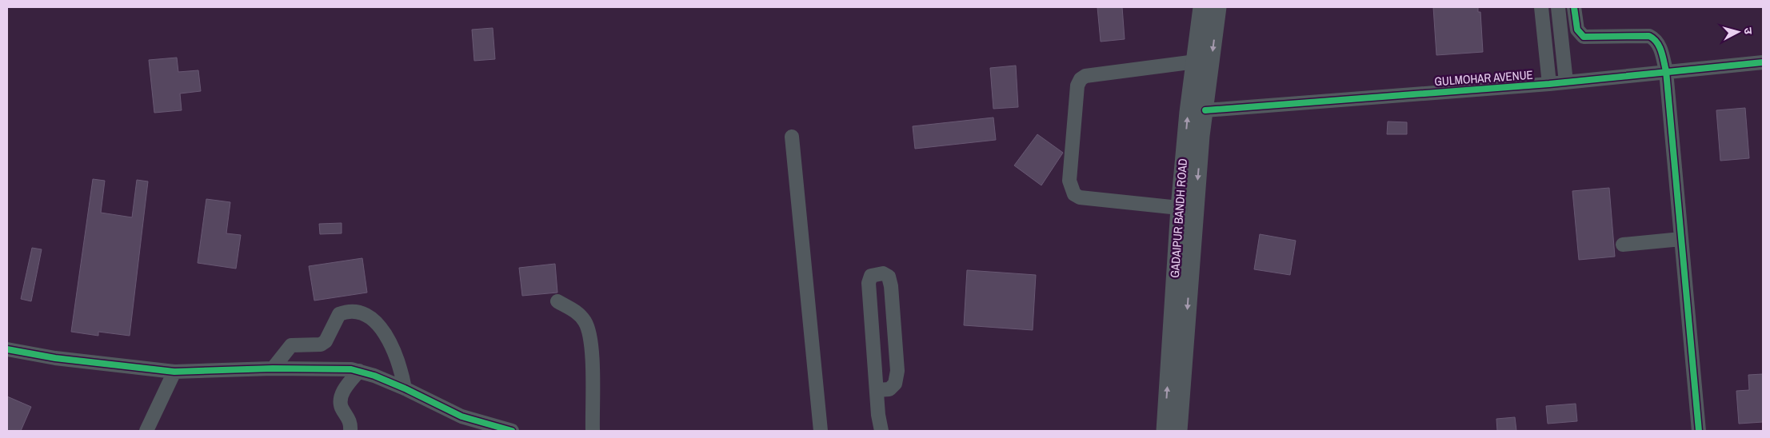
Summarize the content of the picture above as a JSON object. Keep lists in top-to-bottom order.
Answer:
{
  "streets": {
    "street": ["GULMOHAR AVENUE", "GADAIPUR BANDH ROAD"]
  },
  "north": "right"
}
